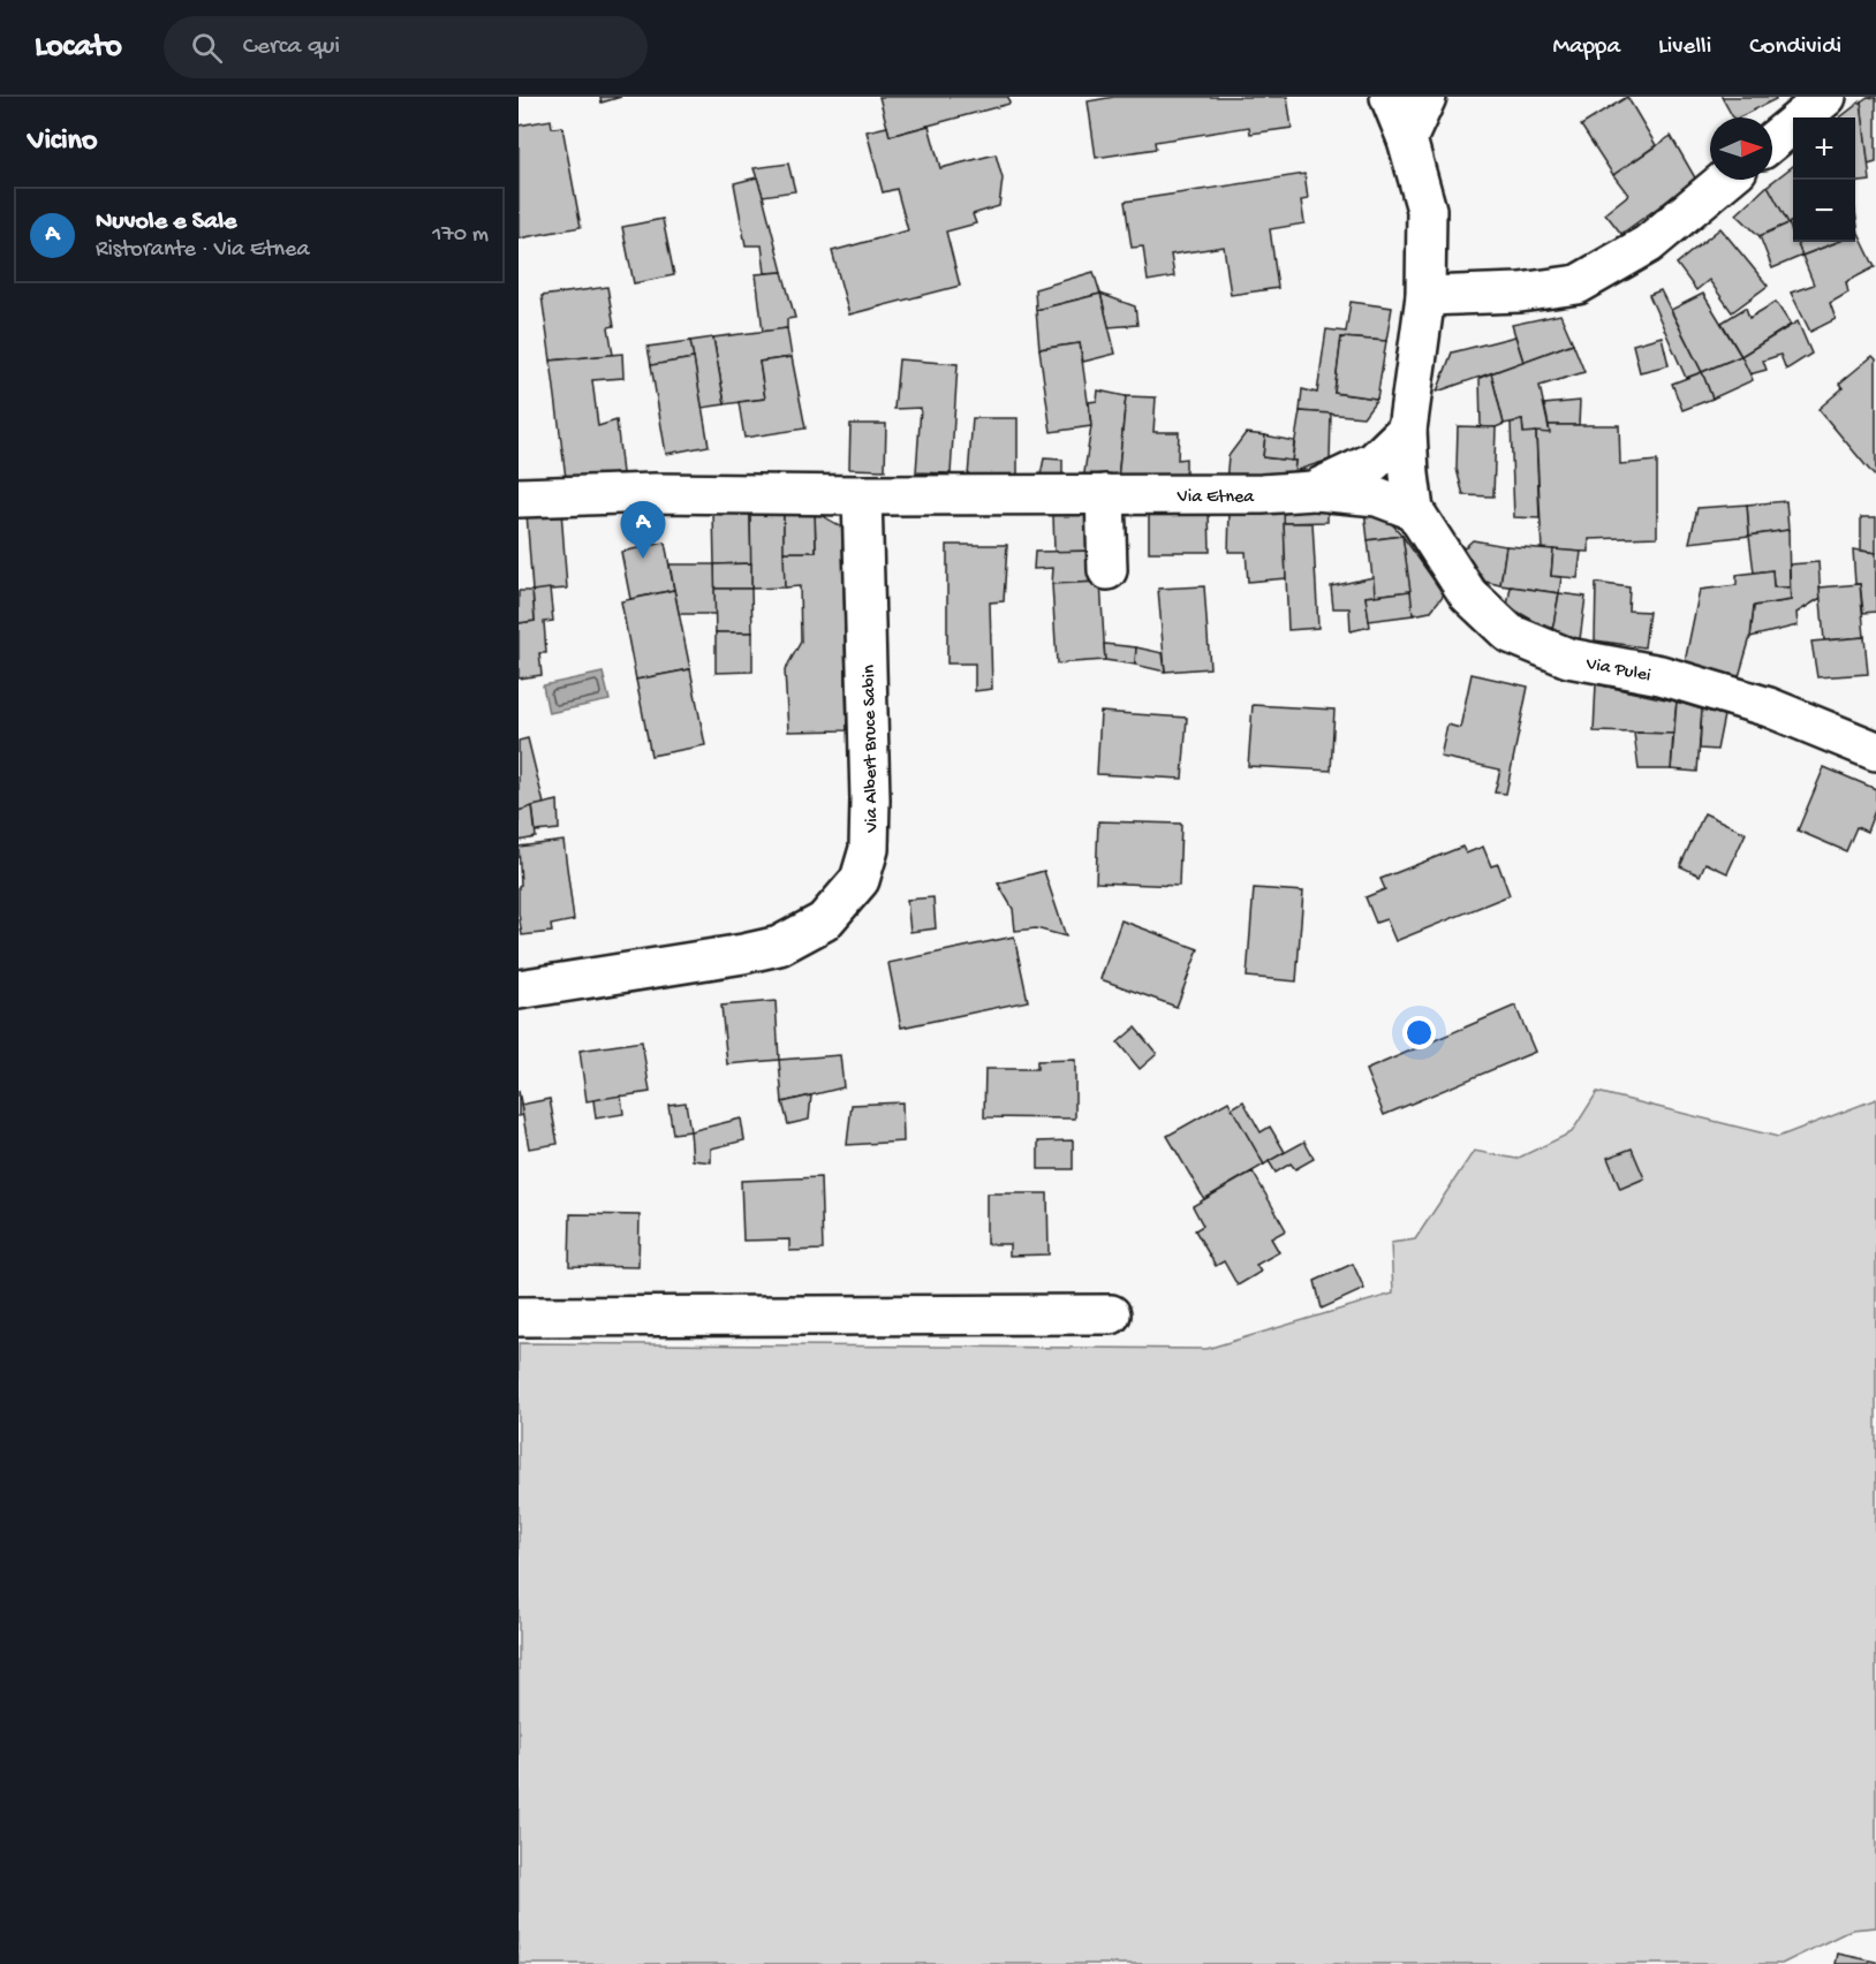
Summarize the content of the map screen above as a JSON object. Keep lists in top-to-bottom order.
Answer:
{
  "streets": {
    "main road": ["Via Etnea", "Via Pulei", "Via Albert Bruce Sabin"]
  },
  "crossings": [
    ["Via Etnea", "Via Albert Bruce Sabin"]
  ],
  "north": "right",
  "page": {
    "header": "Locato",
    "search": "Cerca qui",
    "nav": ["Mappa", "Livelli", "Condividi"],
    "heading": "Vicino",
    "map_buttons": ["+", "−"],
    "list": [
      {
        "mark": "A",
        "name": "Nuvole e Sale",
        "note": "Ristorante · Via Etnea",
        "value": "170 m"
      }
    ],
    "pins": "A"
  }
}
